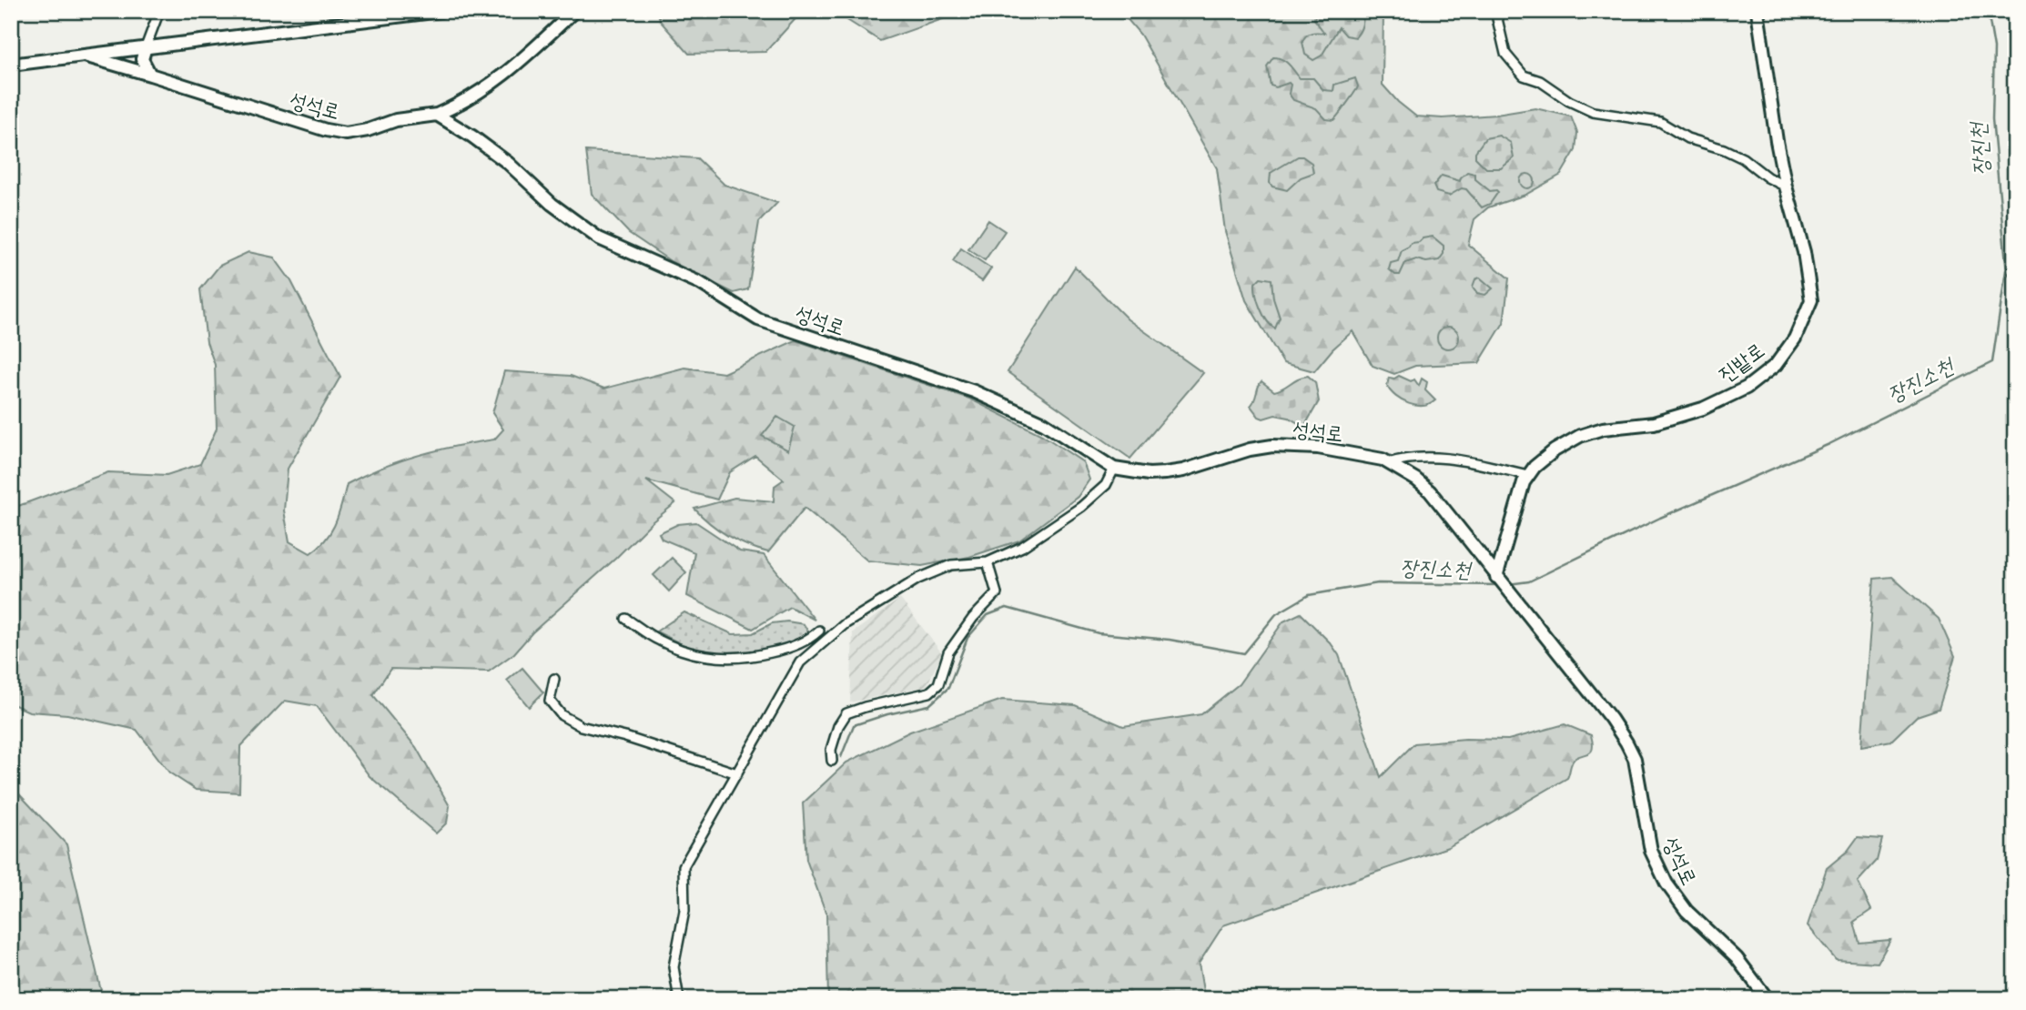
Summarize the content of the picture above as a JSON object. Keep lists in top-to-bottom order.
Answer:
{
  "streets": {
    "street": ["성석로", "진밭로"]
  },
  "crossings": [
    ["성석로", "진밭로"]
  ],
  "water": ["장진천", "장진소천"]
}
